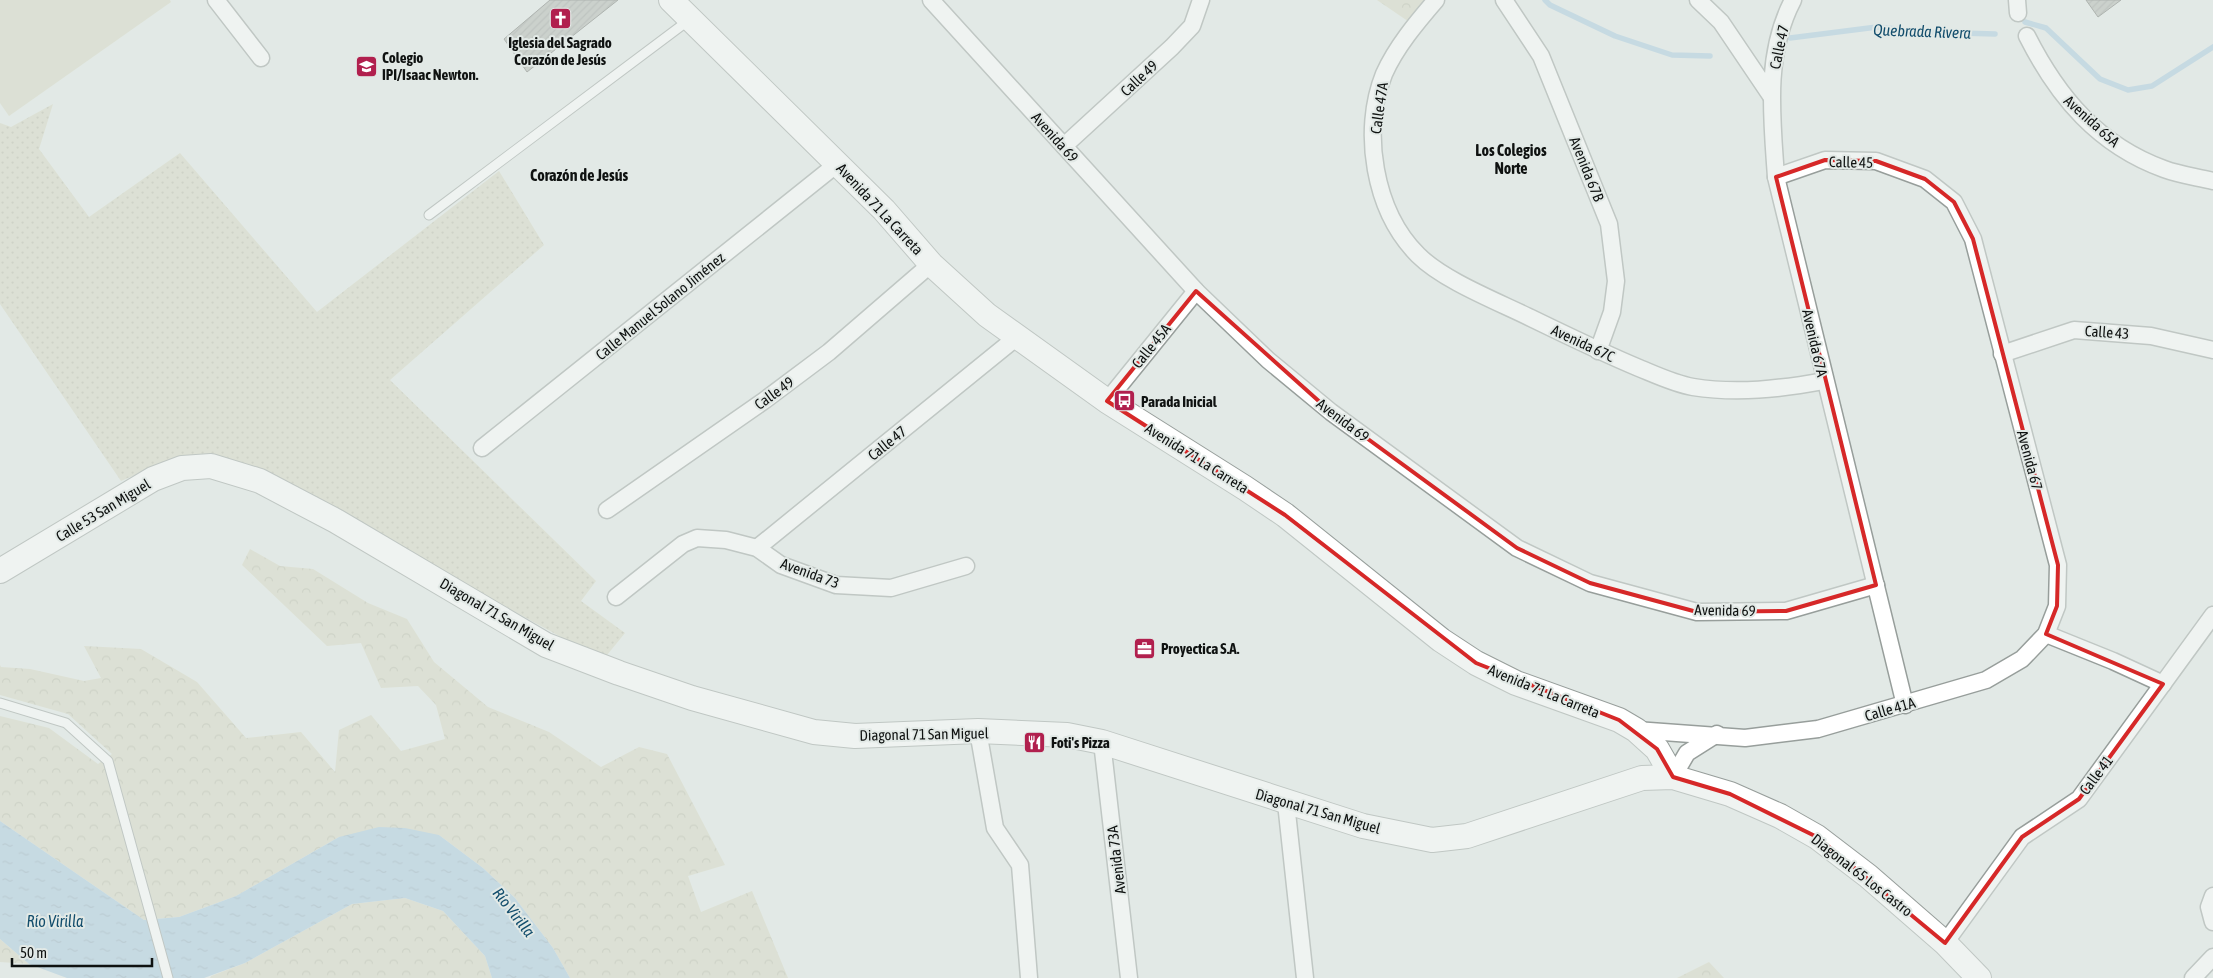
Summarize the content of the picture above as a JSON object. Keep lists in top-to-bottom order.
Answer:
{
  "streets": {
    "main road": [
      "Avenida 71 La Carreta",
      "Calle 53 San Miguel",
      "Diagonal 71 San Miguel",
      "Diagonal 65 Los Castro"
    ],
    "street": [
      "Calle 47",
      "Calle 49",
      "Calle 47A",
      "Avenida 65A",
      "Avenida 69",
      "Calle 45",
      "Avenida 67B",
      "Calle Manuel Solano Jiménez",
      "Calle 43",
      "Avenida 67C",
      "Avenida 67A",
      "Calle 45A",
      "Avenida 67",
      "Avenida 73",
      "Calle 41A",
      "Calle 41",
      "Avenida 73A"
    ]
  },
  "crossings": [
    ["Calle 47", "Avenida 71 La Carreta"],
    ["Calle 47", "Avenida 67A"],
    ["Calle 47", "Avenida 73"],
    ["Calle 49", "Avenida 69"],
    ["Calle 49", "Avenida 71 La Carreta"],
    ["Calle 47A", "Avenida 67C"],
    ["Avenida 69", "Avenida 67A"],
    ["Avenida 69", "Calle 45A"],
    ["Calle 45", "Avenida 67A"],
    ["Calle 45", "Avenida 67"],
    ["Avenida 67B", "Avenida 67C"],
    ["Avenida 71 La Carreta", "Calle Manuel Solano Jiménez"],
    ["Avenida 71 La Carreta", "Calle 45A"],
    ["Avenida 71 La Carreta", "Diagonal 71 San Miguel"],
    ["Avenida 71 La Carreta", "Calle 41A"],
    ["Avenida 71 La Carreta", "Diagonal 65 Los Castro"],
    ["Calle 43", "Avenida 67"],
    ["Avenida 67C", "Avenida 67A"],
    ["Avenida 67A", "Calle 41A"],
    ["Avenida 67", "Calle 41A"],
    ["Calle 53 San Miguel", "Diagonal 71 San Miguel"],
    ["Diagonal 71 San Miguel", "Avenida 73A"],
    ["Diagonal 71 San Miguel", "Diagonal 65 Los Castro"],
    ["Calle 41", "Diagonal 65 Los Castro"]
  ],
  "districts": ["Los Colegios Norte", "Corazón de Jesús"],
  "water": ["Quebrada Rivera", "Río Virilla"],
  "places": {
    "church": ["Iglesia del Sagrado Corazón de Jesús"],
    "school or university": ["Colegio IPI/Isaac Newton."],
    "bus stop": ["Parada Inicial"],
    "office": ["Proyectica S.A."],
    "restaurant": ["Foti's Pizza"]
  },
  "scale_bar": "50 m"
}
